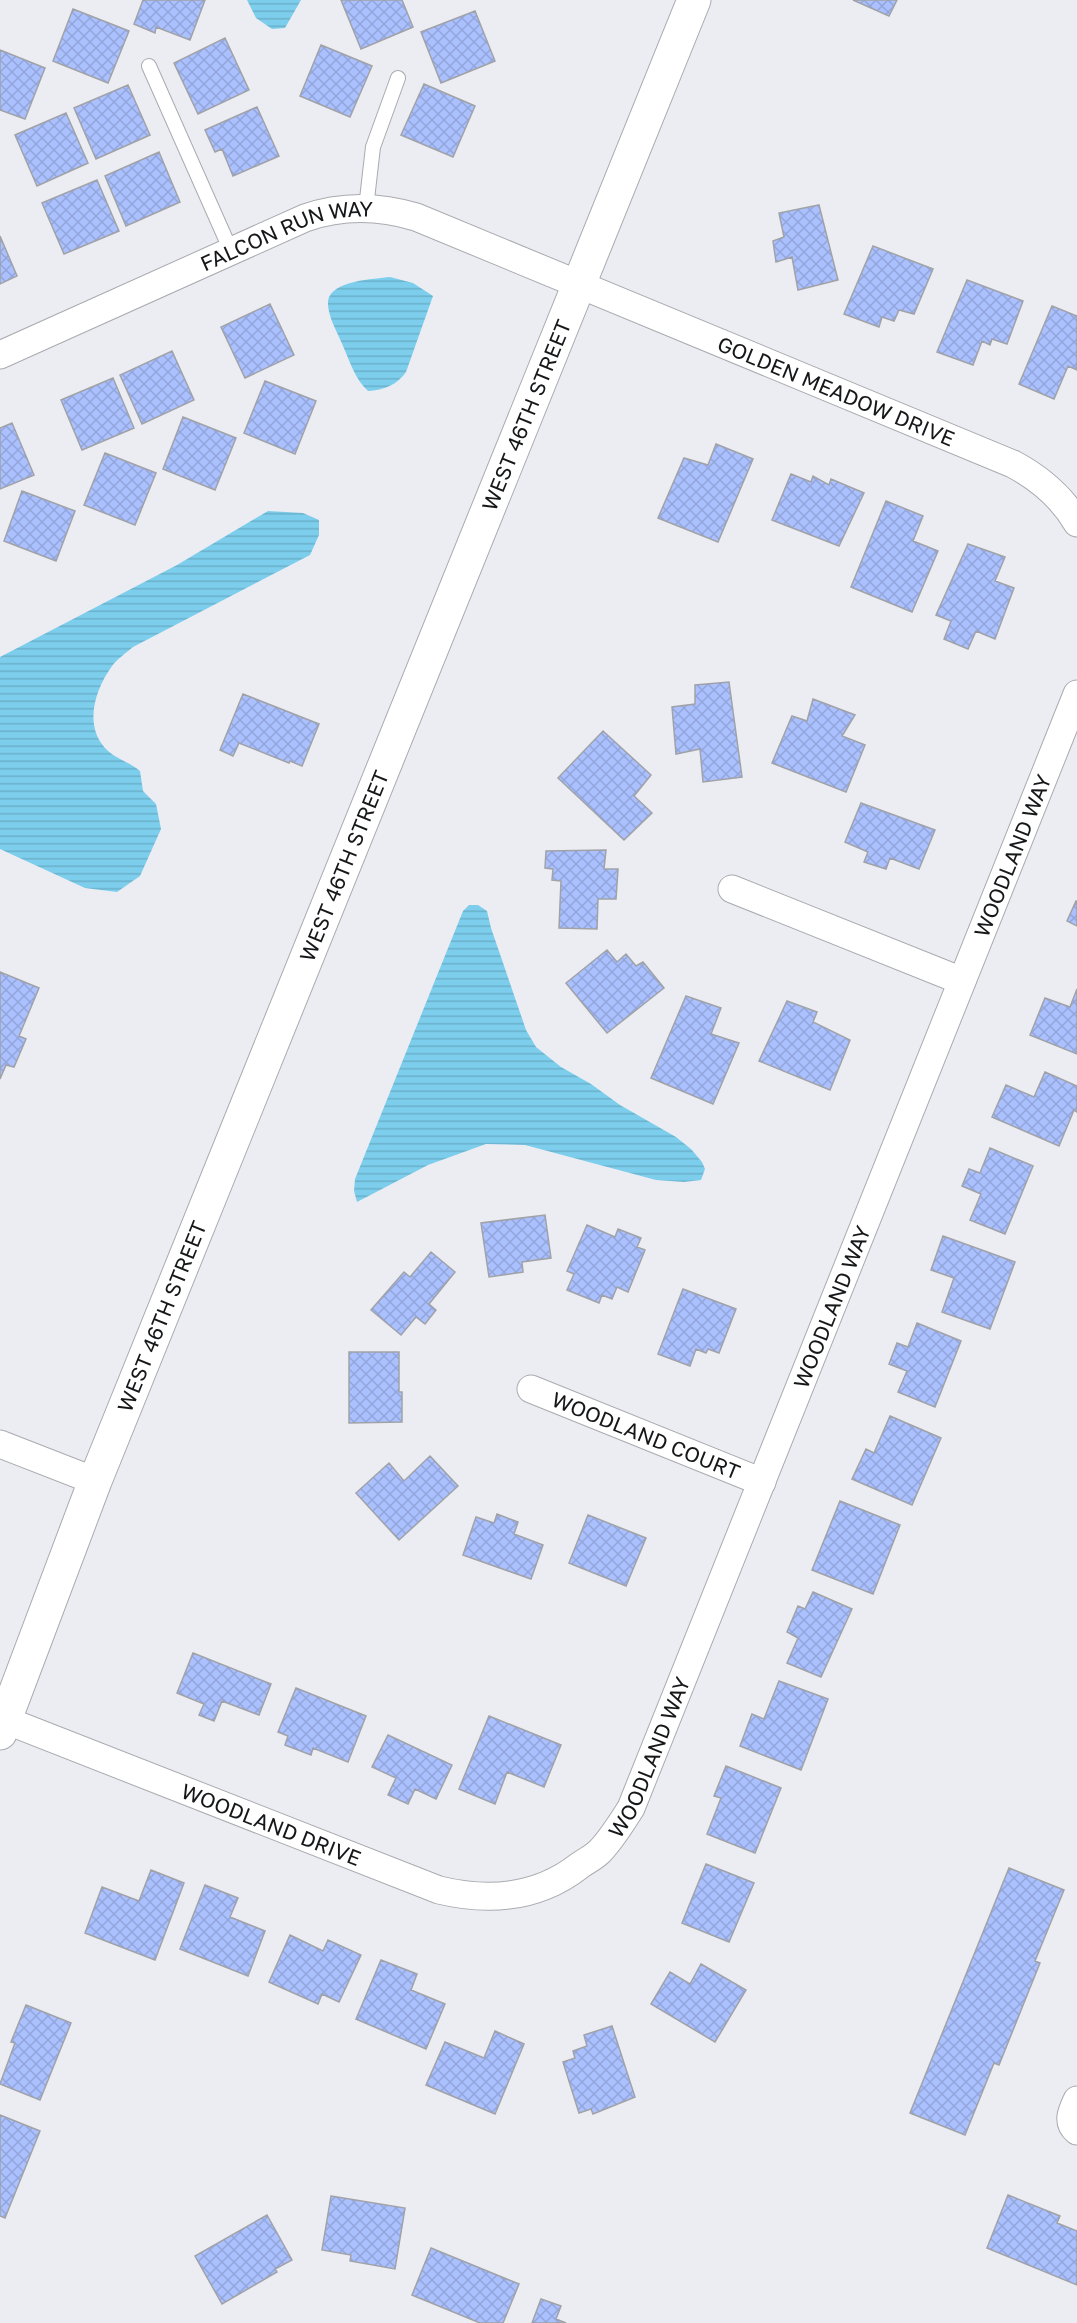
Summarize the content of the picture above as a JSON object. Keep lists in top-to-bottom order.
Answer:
{
  "streets": {
    "street": [
      "FALCON RUN WAY",
      "GOLDEN MEADOW DRIVE",
      "WEST 46TH STREET",
      "WOODLAND WAY",
      "WOODLAND COURT",
      "WOODLAND DRIVE"
    ]
  },
  "crossings": [
    ["FALCON RUN WAY", "GOLDEN MEADOW DRIVE"],
    ["FALCON RUN WAY", "WEST 46TH STREET"],
    ["GOLDEN MEADOW DRIVE", "WEST 46TH STREET"],
    ["WEST 46TH STREET", "WOODLAND DRIVE"],
    ["WOODLAND WAY", "WOODLAND COURT"],
    ["WOODLAND WAY", "WOODLAND DRIVE"]
  ]
}
